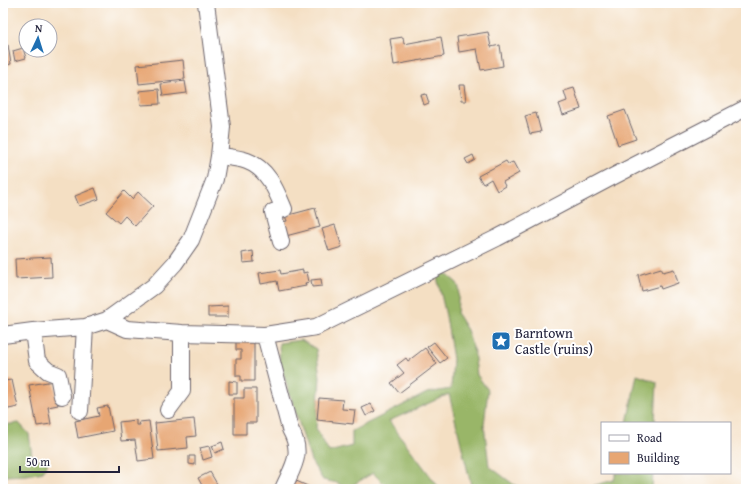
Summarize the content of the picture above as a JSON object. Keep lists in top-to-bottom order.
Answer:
{
  "places": {
    "place": ["Barntown Castle (ruins)"]
  },
  "legend": ["Road", "Building"],
  "scale_bar": "50 m",
  "north": "top"
}
